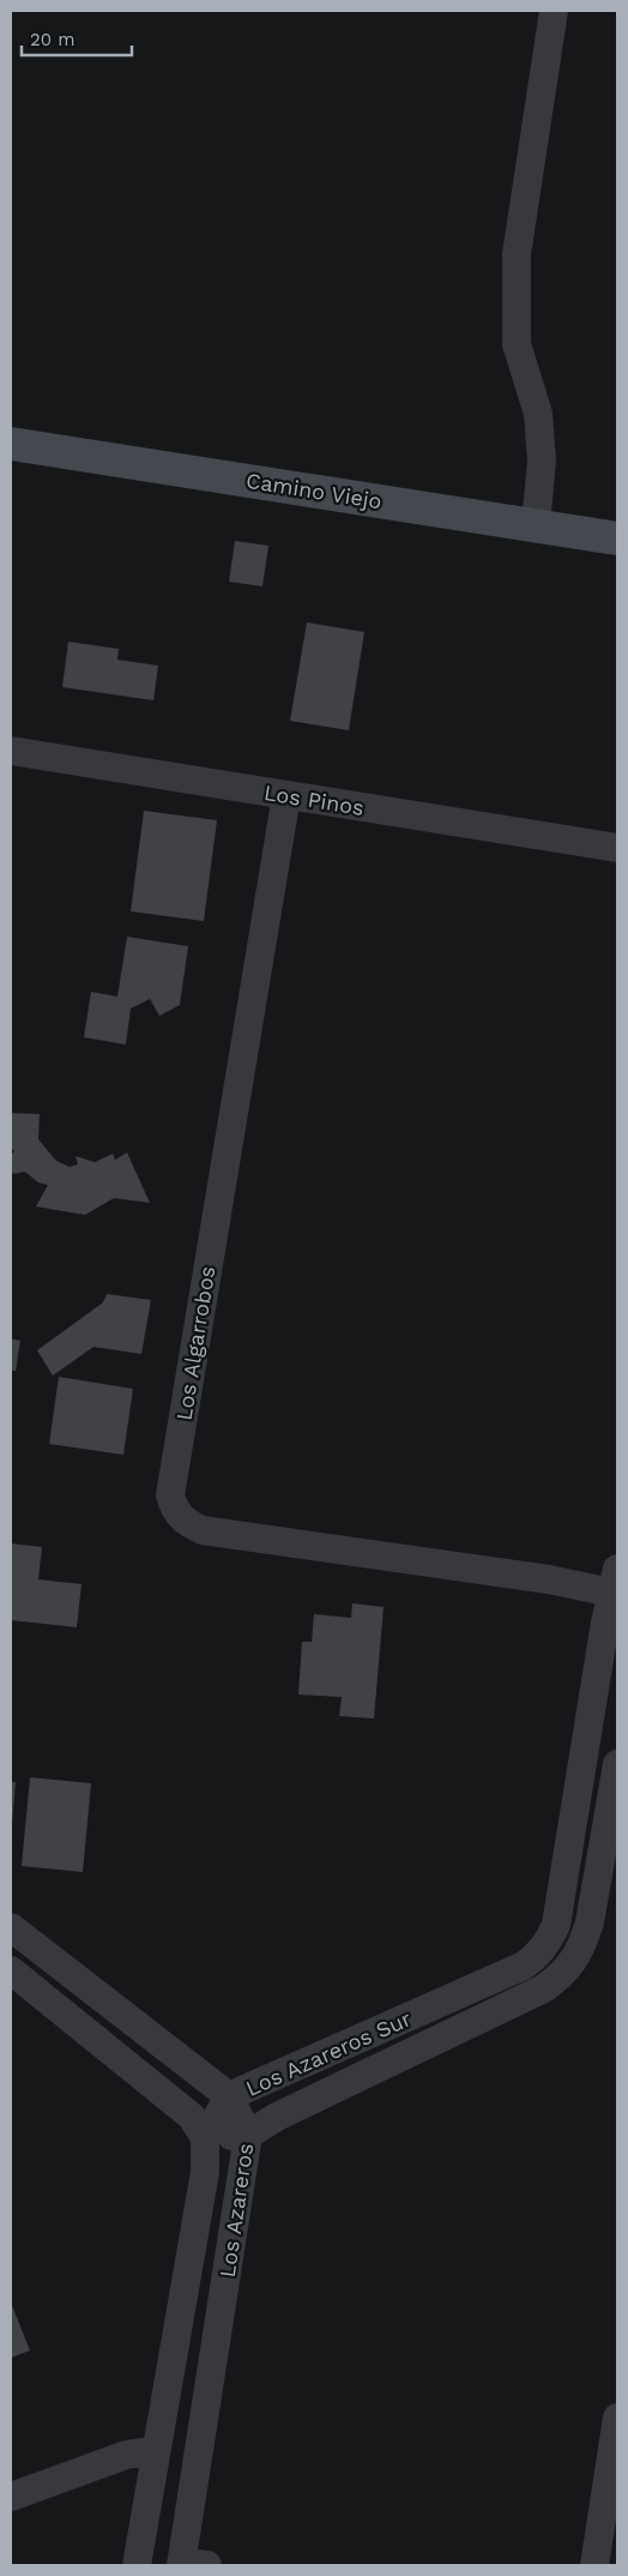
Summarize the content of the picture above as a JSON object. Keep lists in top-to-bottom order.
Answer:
{
  "streets": {
    "main road": ["Camino Viejo"],
    "street": [
      "Los Pinos",
      "Los Algarrobos",
      "Los Azareros Sur",
      "Los Azareros"
    ]
  },
  "crossings": [
    ["Los Pinos", "Los Algarrobos"],
    ["Los Algarrobos", "Los Azareros Sur"],
    ["Los Azareros Sur", "Los Azareros"]
  ],
  "scale_bar": "20 m"
}
